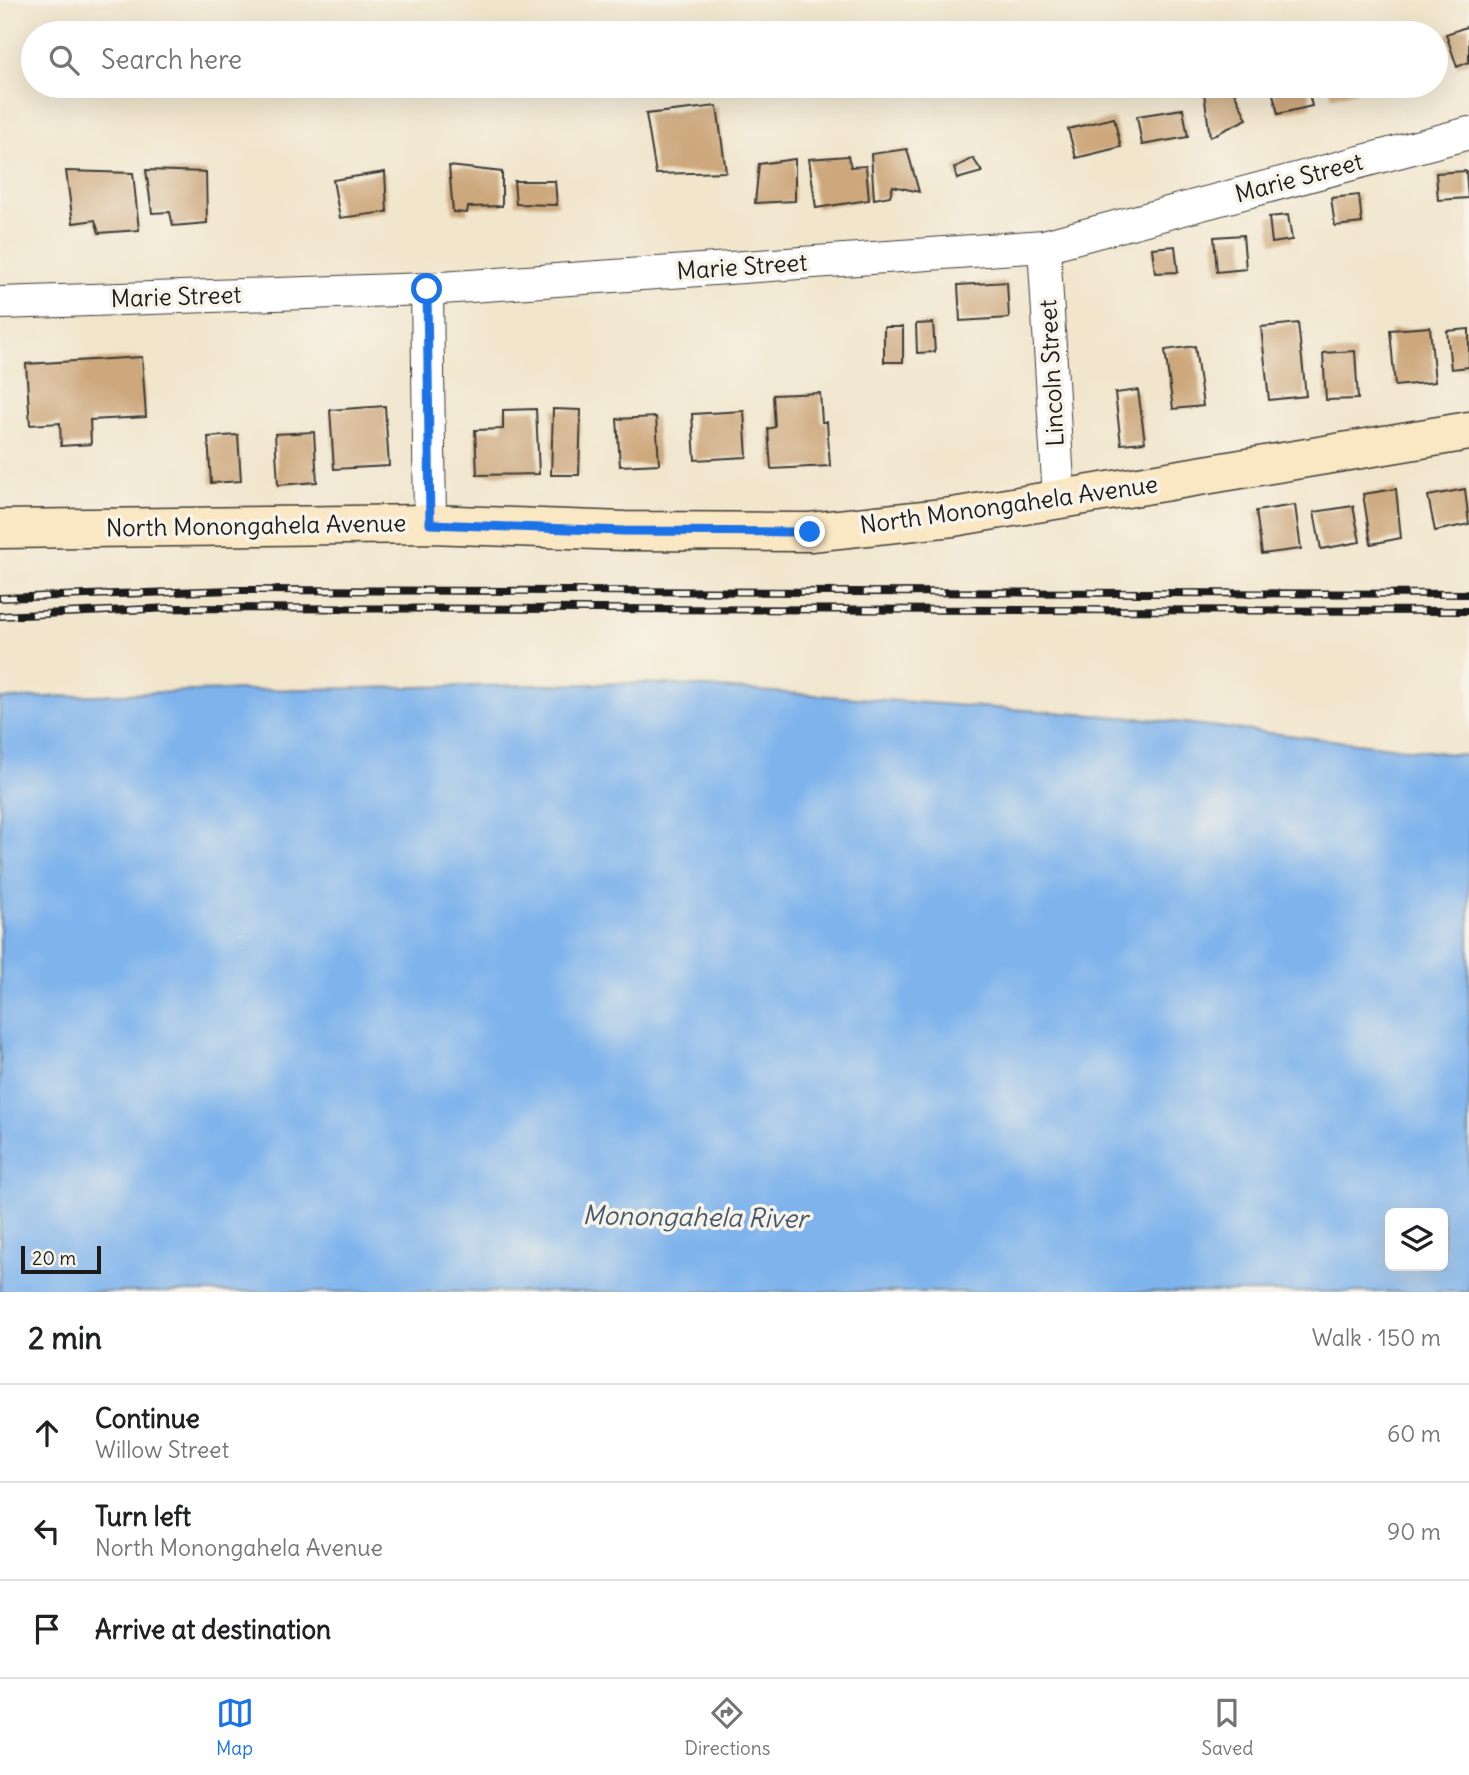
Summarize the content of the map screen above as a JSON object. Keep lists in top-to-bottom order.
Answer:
{
  "streets": {
    "main road": ["North Monongahela Avenue"],
    "street": ["Marie Street", "Lincoln Street"]
  },
  "crossings": [
    ["Marie Street", "Lincoln Street"],
    ["Lincoln Street", "North Monongahela Avenue"]
  ],
  "water": ["Monongahela River"],
  "scale_bar": "20 m",
  "page": {
    "search": "Search here",
    "scale": "20 m",
    "heading": ["2 min", "Walk · 150 m"],
    "list": [
      ["Continue", "Willow Street", "60 m"],
      ["Turn left", "North Monongahela Avenue", "90 m"],
      "Arrive at destination"
    ],
    "nav": ["Map", "Directions", "Saved"]
  }
}
